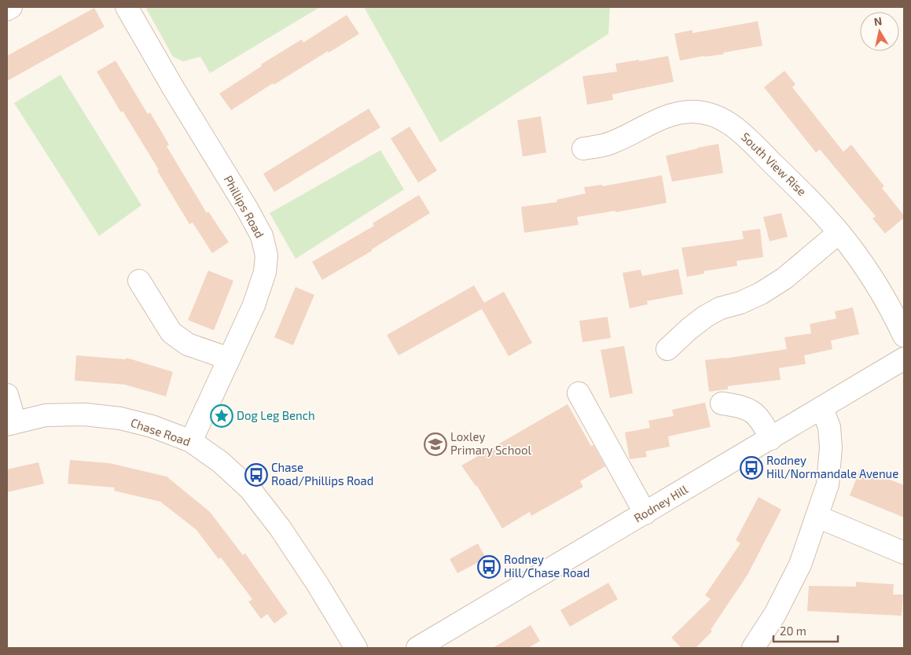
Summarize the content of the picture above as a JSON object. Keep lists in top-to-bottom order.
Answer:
{
  "streets": {
    "street": [
      "South View Rise",
      "Phillips Road",
      "Chase Road",
      "Rodney Hill"
    ]
  },
  "crossings": [
    ["Phillips Road", "Chase Road"]
  ],
  "places": {
    "place": ["Dog Leg Bench"],
    "school or university": ["Loxley Primary School"],
    "bus stop": ["Rodney Hill/Normandale Avenue", "Chase Road/Phillips Road", "Rodney Hill/Chase Road"]
  },
  "scale_bar": "20 m",
  "north": "top"
}
